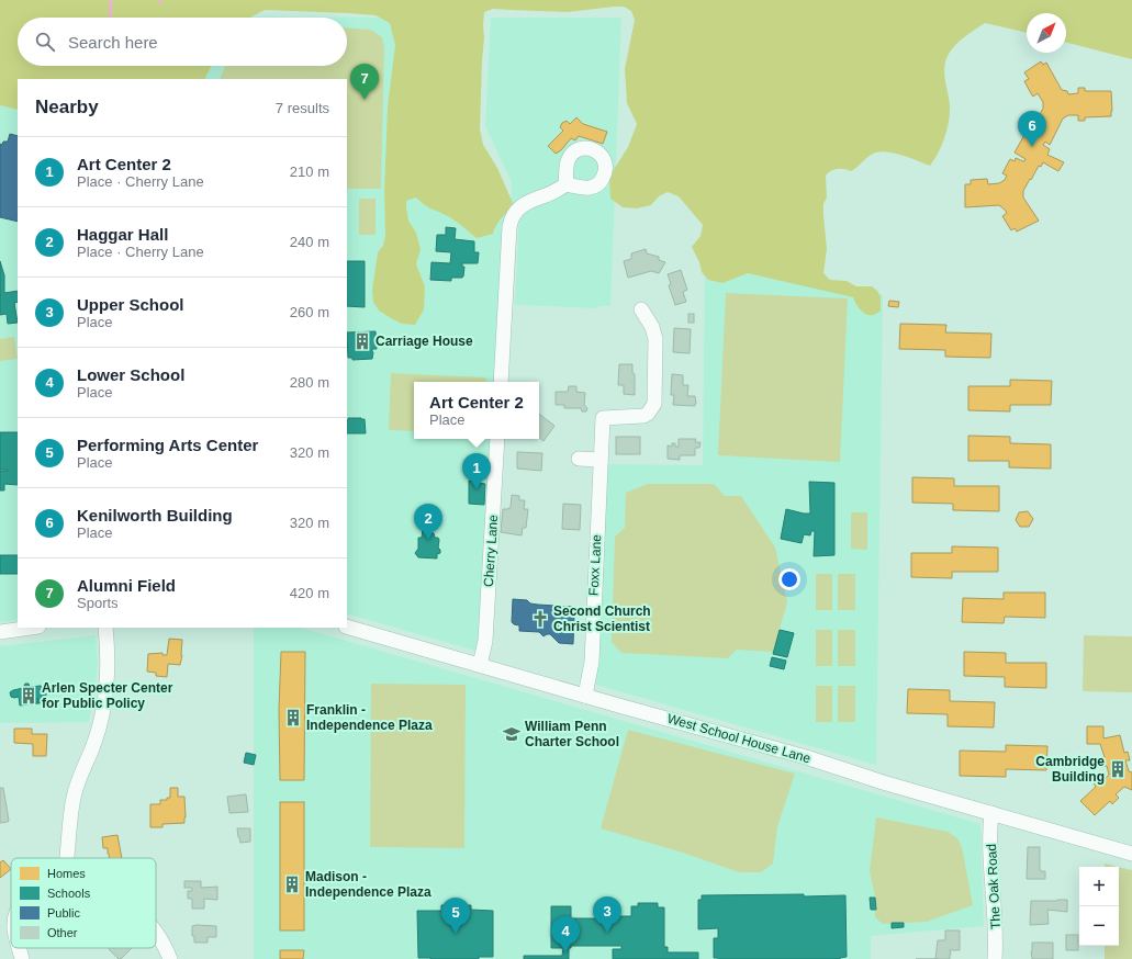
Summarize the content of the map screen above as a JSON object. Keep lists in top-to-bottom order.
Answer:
{
  "streets": {
    "street": [
      "Cherry Lane",
      "Foxx Lane",
      "West School House Lane",
      "The Oak Road"
    ]
  },
  "crossings": [
    ["Cherry Lane", "West School House Lane"],
    ["Foxx Lane", "West School House Lane"],
    ["West School House Lane", "The Oak Road"]
  ],
  "places": {
    "building": [
      "Carriage House",
      "Arlen Specter Center for Public Policy",
      "Franklin - Independence Plaza",
      "Cambridge Building",
      "Madison - Independence Plaza"
    ],
    "church": ["Second Church Christ Scientist"],
    "school or university": ["William Penn Charter School"]
  },
  "legend": [
    "Homes",
    "Schools",
    "Public",
    "Other"
  ],
  "north": "top right",
  "page": {
    "search": "Search here",
    "pins": [
      "7",
      "6",
      "1",
      "2",
      "3",
      "5",
      "4"
    ],
    "heading": ["Nearby", "7 results"],
    "list": [
      {
        "mark": "1",
        "name": "Art Center 2",
        "note": "Place · Cherry Lane",
        "value": "210 m"
      },
      {
        "mark": "2",
        "name": "Haggar Hall",
        "note": "Place · Cherry Lane",
        "value": "240 m"
      },
      {
        "mark": "3",
        "name": "Upper School",
        "note": "Place",
        "value": "260 m"
      },
      {
        "mark": "4",
        "name": "Lower School",
        "note": "Place",
        "value": "280 m"
      },
      {
        "mark": "5",
        "name": "Performing Arts Center",
        "note": "Place",
        "value": "320 m"
      },
      {
        "mark": "6",
        "name": "Kenilworth Building",
        "note": "Place",
        "value": "320 m"
      },
      {
        "mark": "7",
        "name": "Alumni Field",
        "note": "Sports",
        "value": "420 m"
      }
    ],
    "popup": ["Art Center 2", "Place"],
    "map_buttons": ["+", "−"]
  }
}
